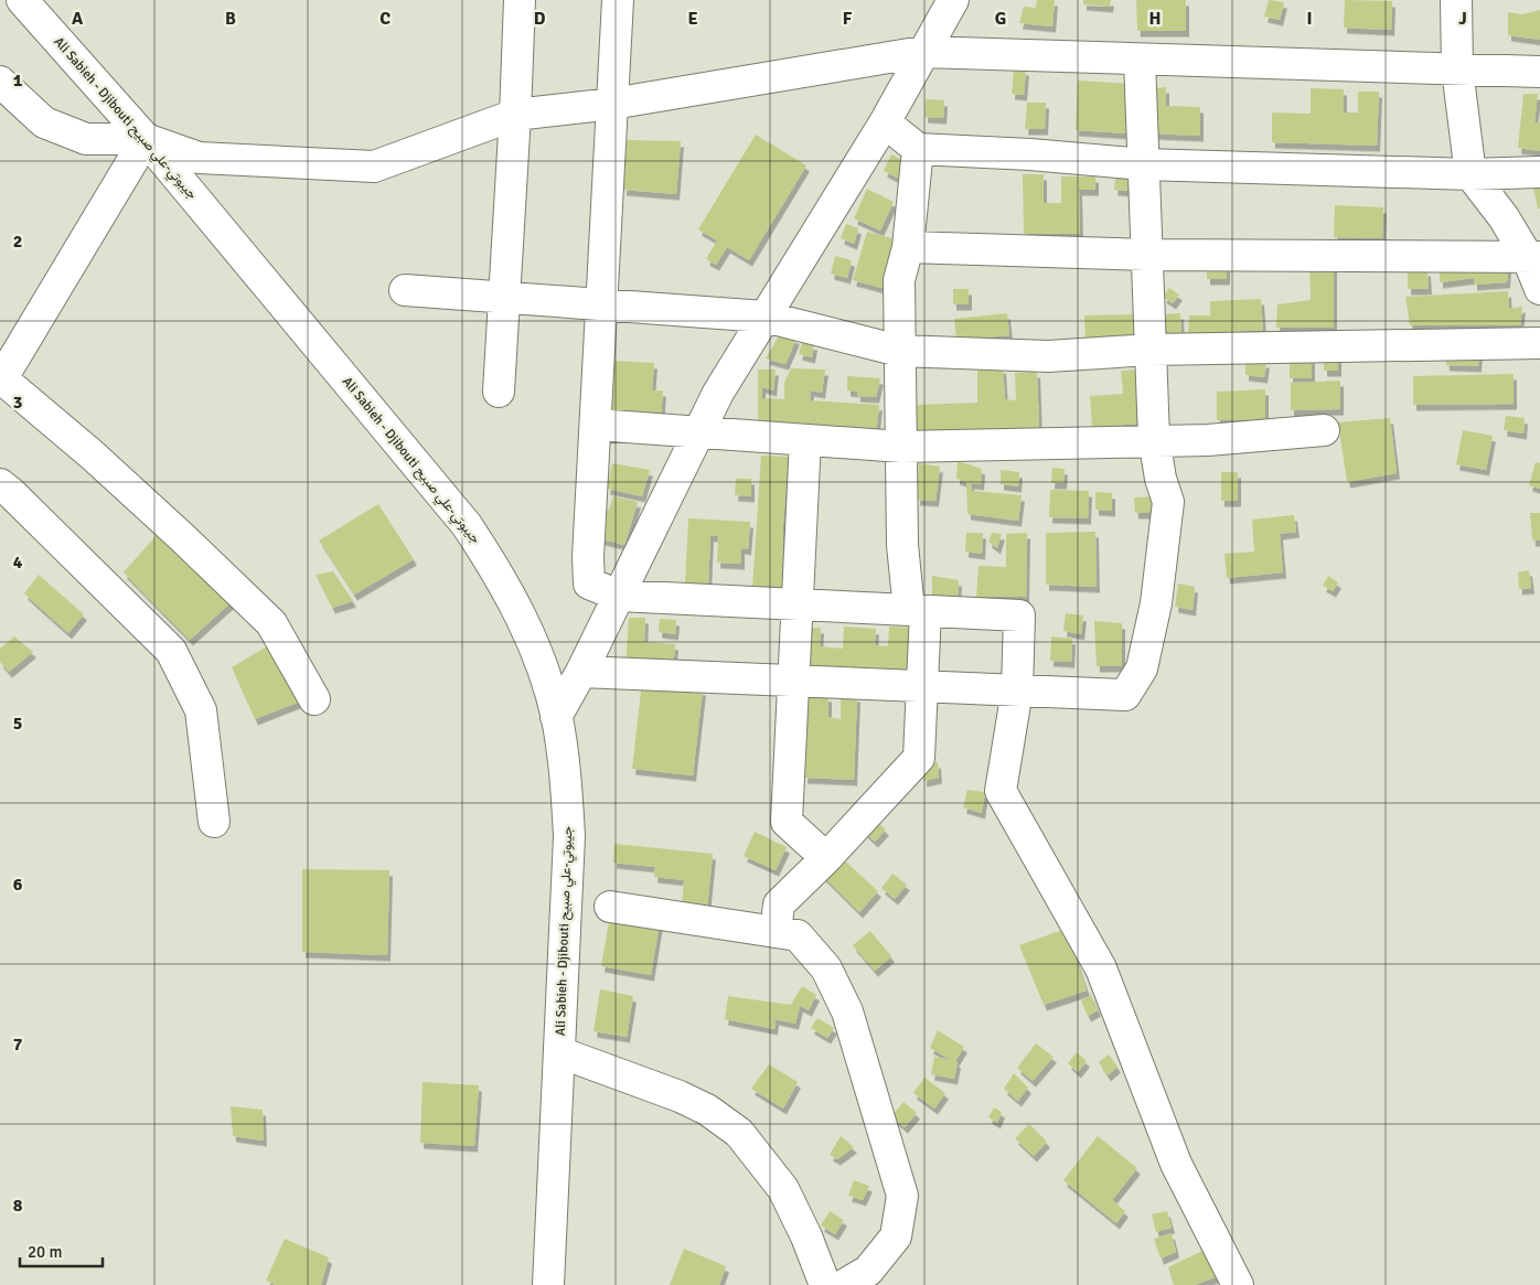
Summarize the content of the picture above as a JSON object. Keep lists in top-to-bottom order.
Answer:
{
  "streets": {
    "street": ["Ali Sabieh - Djibouti جيبوتي-علي صبيح"]
  },
  "scale_bar": "20 m",
  "grid": {
    "columns": [
      "A",
      "B",
      "C",
      "D",
      "E",
      "F",
      "G",
      "H",
      "I",
      "J"
    ],
    "rows": [
      "1",
      "2",
      "3",
      "4",
      "5",
      "6",
      "7",
      "8"
    ]
  }
}
